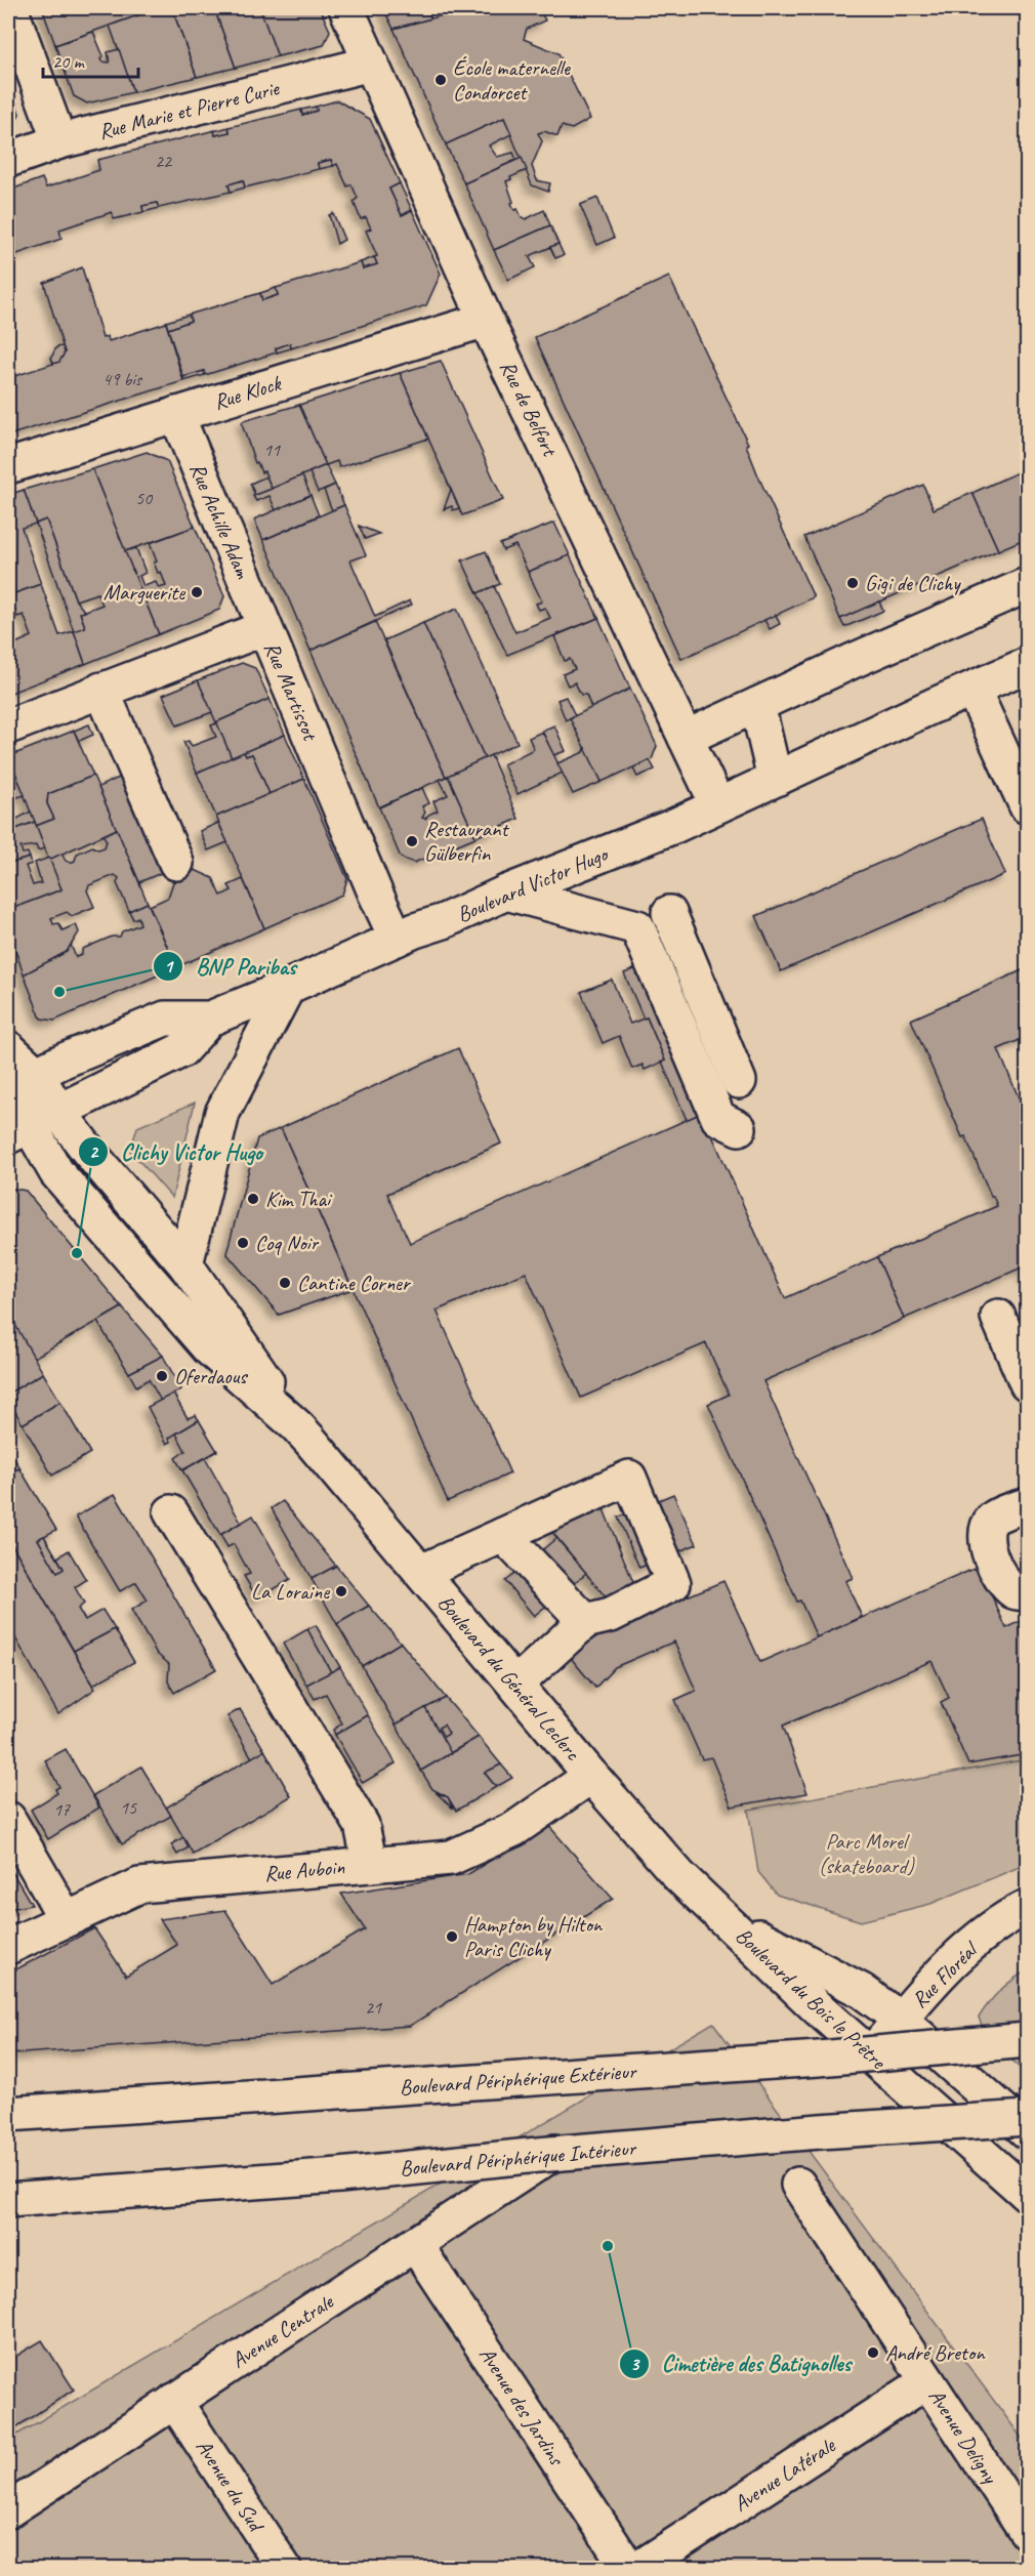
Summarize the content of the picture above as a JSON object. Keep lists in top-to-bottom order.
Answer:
{
  "streets": {
    "main road": [
      "Rue Marie et Pierre Curie",
      "Rue Klock",
      "Rue de Belfort",
      "Rue Achille Adam",
      "Rue Martissot",
      "Boulevard Victor Hugo",
      "Boulevard du Général Leclerc",
      "Rue Auboin",
      "Rue Floréal",
      "Boulevard du Bois le Prêtre",
      "Boulevard Périphérique Extérieur",
      "Boulevard Périphérique Intérieur",
      "Avenue Centrale",
      "Avenue des Jardins",
      "Avenue Deligny",
      "Avenue Latérale",
      "Avenue du Sud"
    ]
  },
  "crossings": [
    ["Rue Marie et Pierre Curie", "Rue de Belfort"],
    ["Rue Klock", "Rue de Belfort"],
    ["Rue Klock", "Rue Achille Adam"],
    ["Rue de Belfort", "Boulevard Victor Hugo"],
    ["Rue Achille Adam", "Rue Martissot"],
    ["Rue Martissot", "Boulevard Victor Hugo"],
    ["Boulevard Victor Hugo", "Boulevard du Général Leclerc"],
    ["Boulevard du Général Leclerc", "Rue Auboin"],
    ["Boulevard du Général Leclerc", "Boulevard du Bois le Prêtre"],
    ["Rue Floréal", "Boulevard du Bois le Prêtre"],
    ["Avenue Centrale", "Avenue des Jardins"],
    ["Avenue Centrale", "Avenue du Sud"],
    ["Avenue Deligny", "Avenue Latérale"]
  ],
  "parks": ["Parc Morel (skateboard)"],
  "places": [
    "École maternelle Condorcet",
    "Gigi de Clichy",
    "Marguerite",
    "Restaurant Gülberfin",
    "BNP Paribas",
    "Kim Thai",
    "Coq Noir",
    "Clichy Victor Hugo",
    "Cantine Corner",
    "Oferdaous",
    "La Loraine",
    "Hampton by Hilton Paris Clichy",
    "Cimetière des Batignolles",
    "André Breton"
  ],
  "house_numbers": [
    "22",
    "49 bis",
    "11",
    "50",
    "15",
    "17",
    "21"
  ],
  "scale_bar": "20 m"
}
